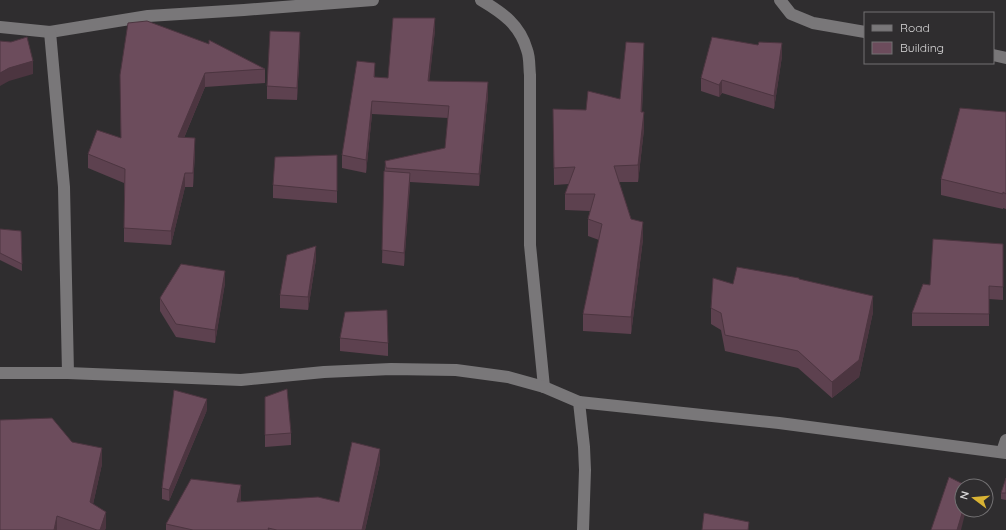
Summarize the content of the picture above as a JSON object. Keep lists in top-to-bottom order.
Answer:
{
  "legend": ["Road", "Building"],
  "north": "left"
}
